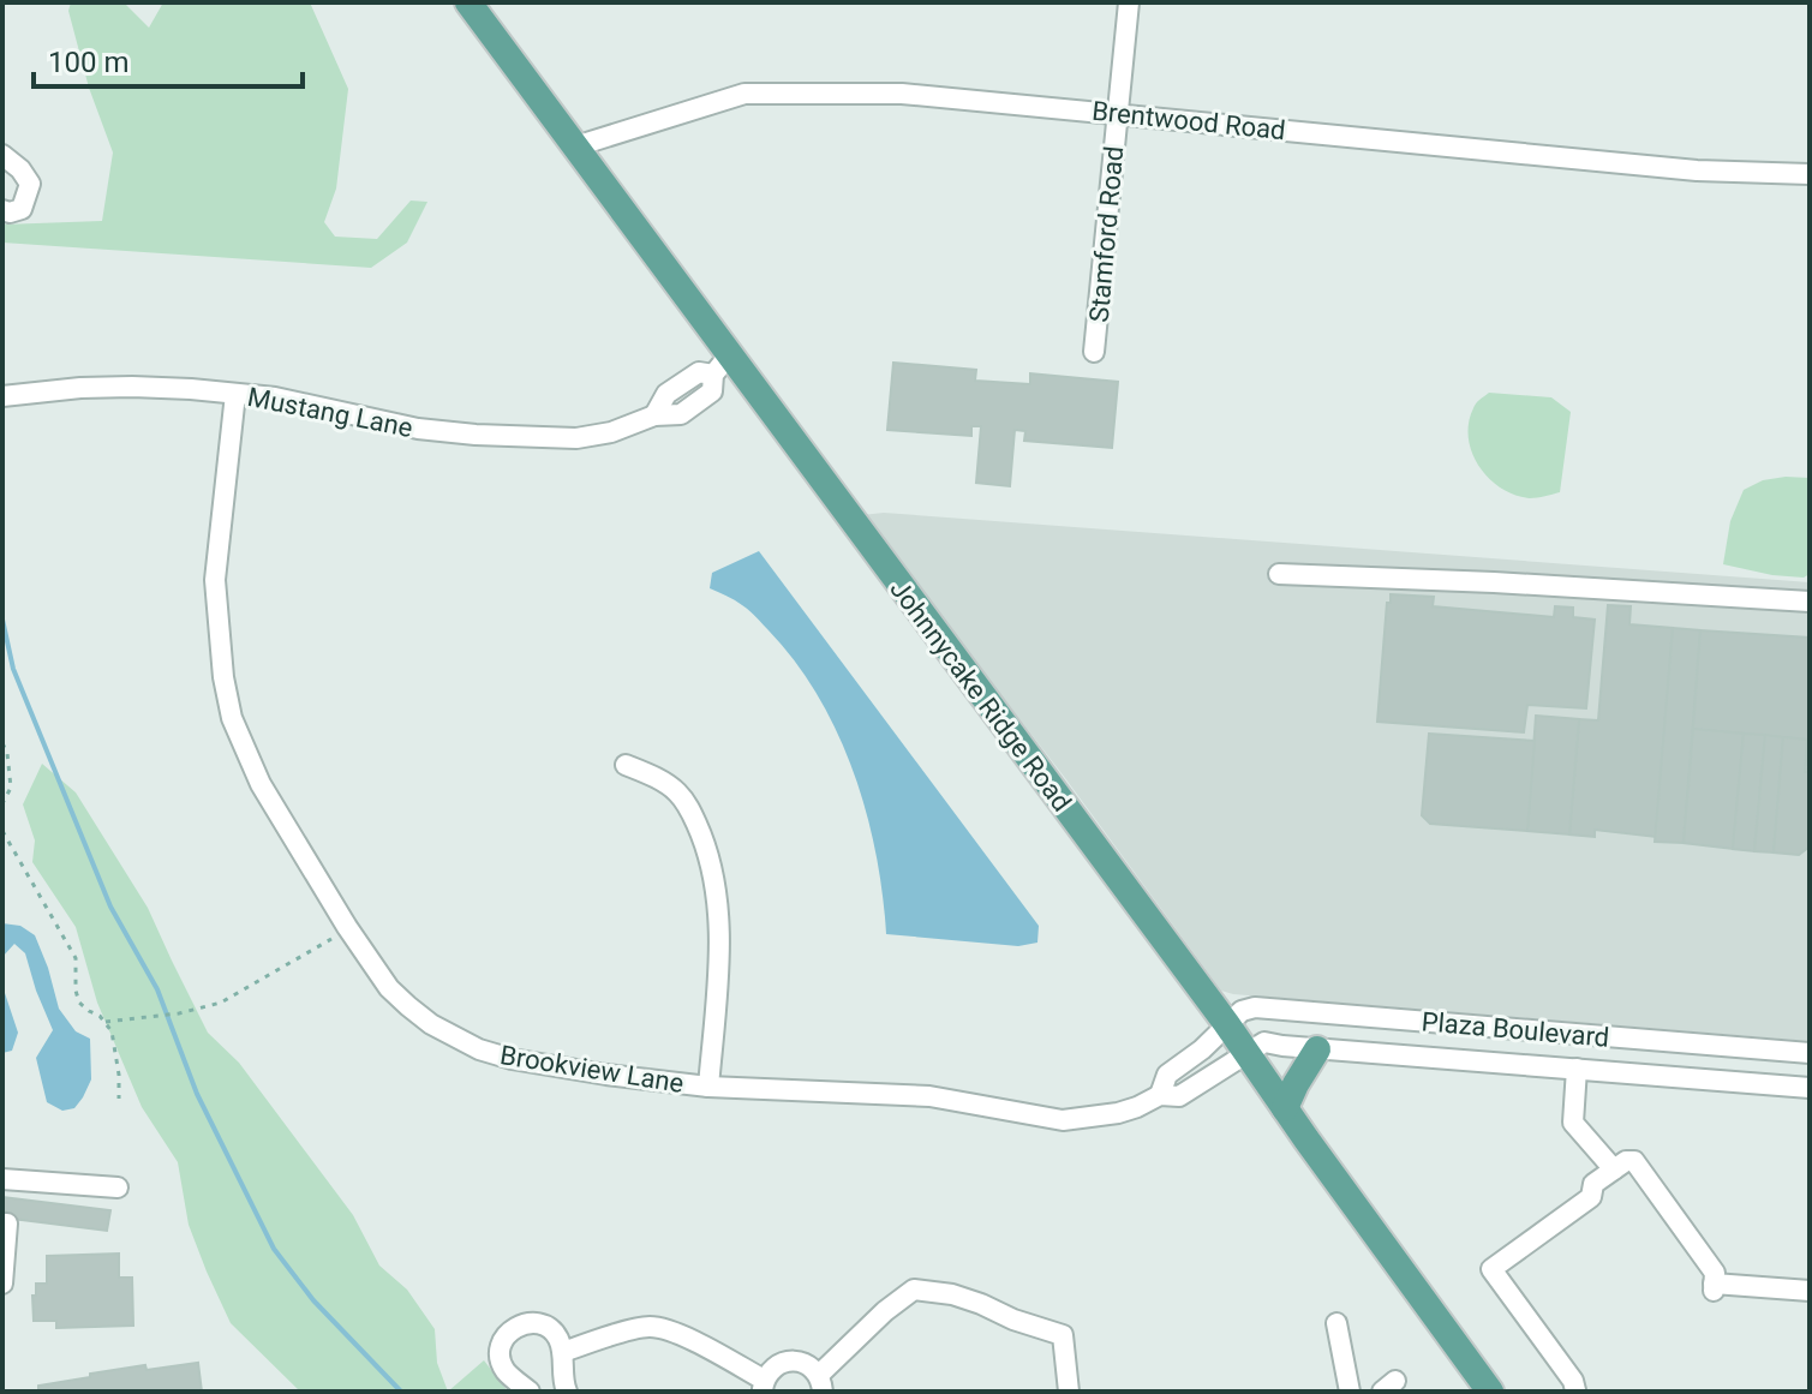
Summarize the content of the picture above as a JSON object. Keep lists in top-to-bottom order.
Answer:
{
  "streets": {
    "main road": ["Johnnycake Ridge Road"],
    "street": [
      "Brentwood Road",
      "Stamford Road",
      "Mustang Lane",
      "Plaza Boulevard",
      "Brookview Lane"
    ]
  },
  "crossings": [
    ["Brentwood Road", "Stamford Road"],
    ["Brentwood Road", "Johnnycake Ridge Road"],
    ["Mustang Lane", "Johnnycake Ridge Road"],
    ["Mustang Lane", "Brookview Lane"],
    ["Johnnycake Ridge Road", "Plaza Boulevard"],
    ["Johnnycake Ridge Road", "Brookview Lane"],
    ["Plaza Boulevard", "Brookview Lane"]
  ],
  "scale_bar": "100 m"
}
